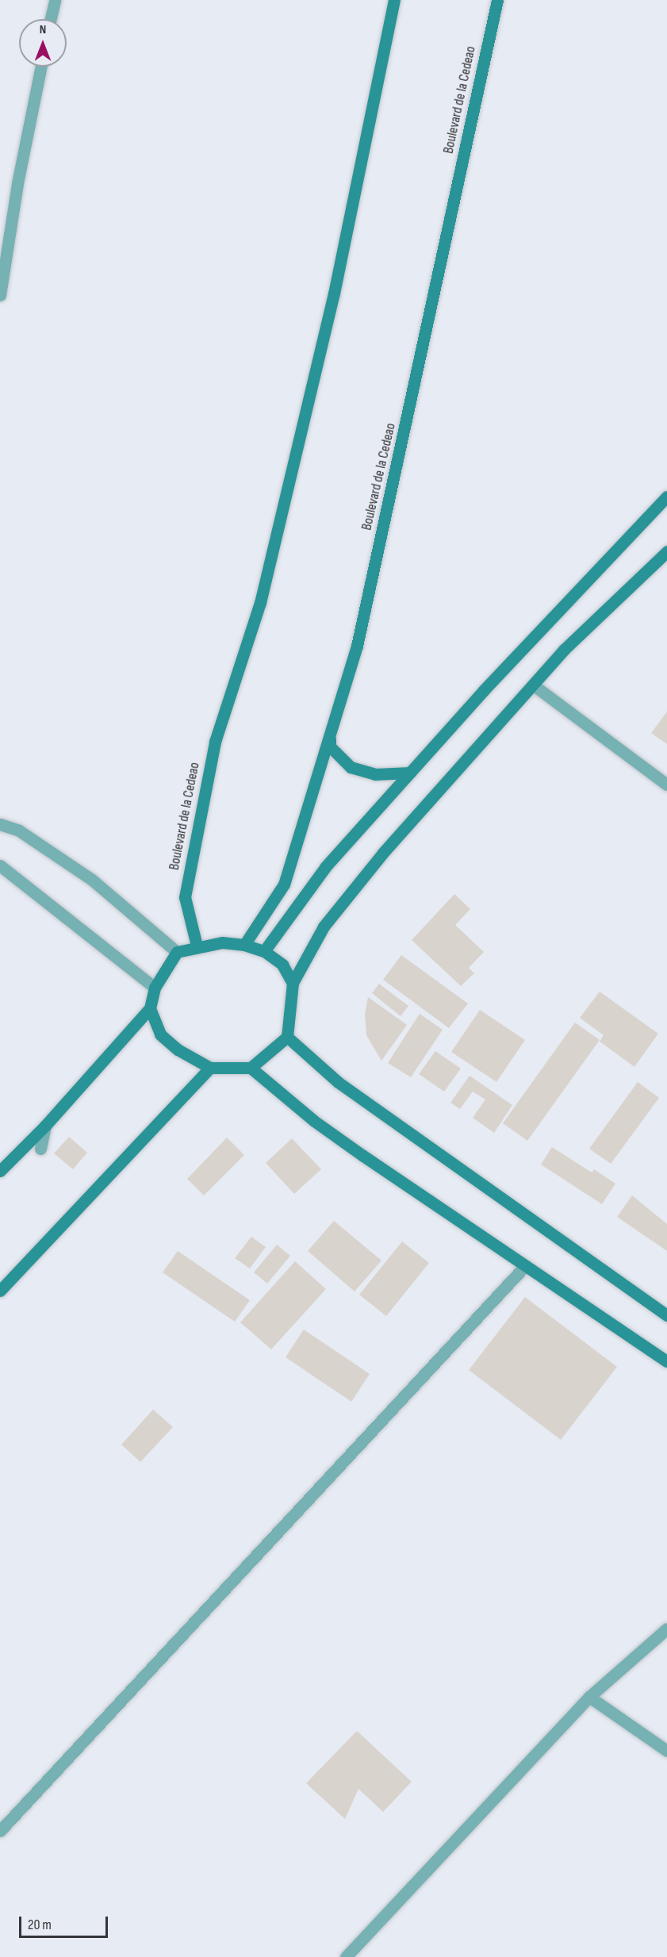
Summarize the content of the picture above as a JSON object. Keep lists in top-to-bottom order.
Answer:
{
  "streets": {
    "main road": ["Boulevard de la Cedeao"]
  },
  "scale_bar": "20 m",
  "north": "top"
}
